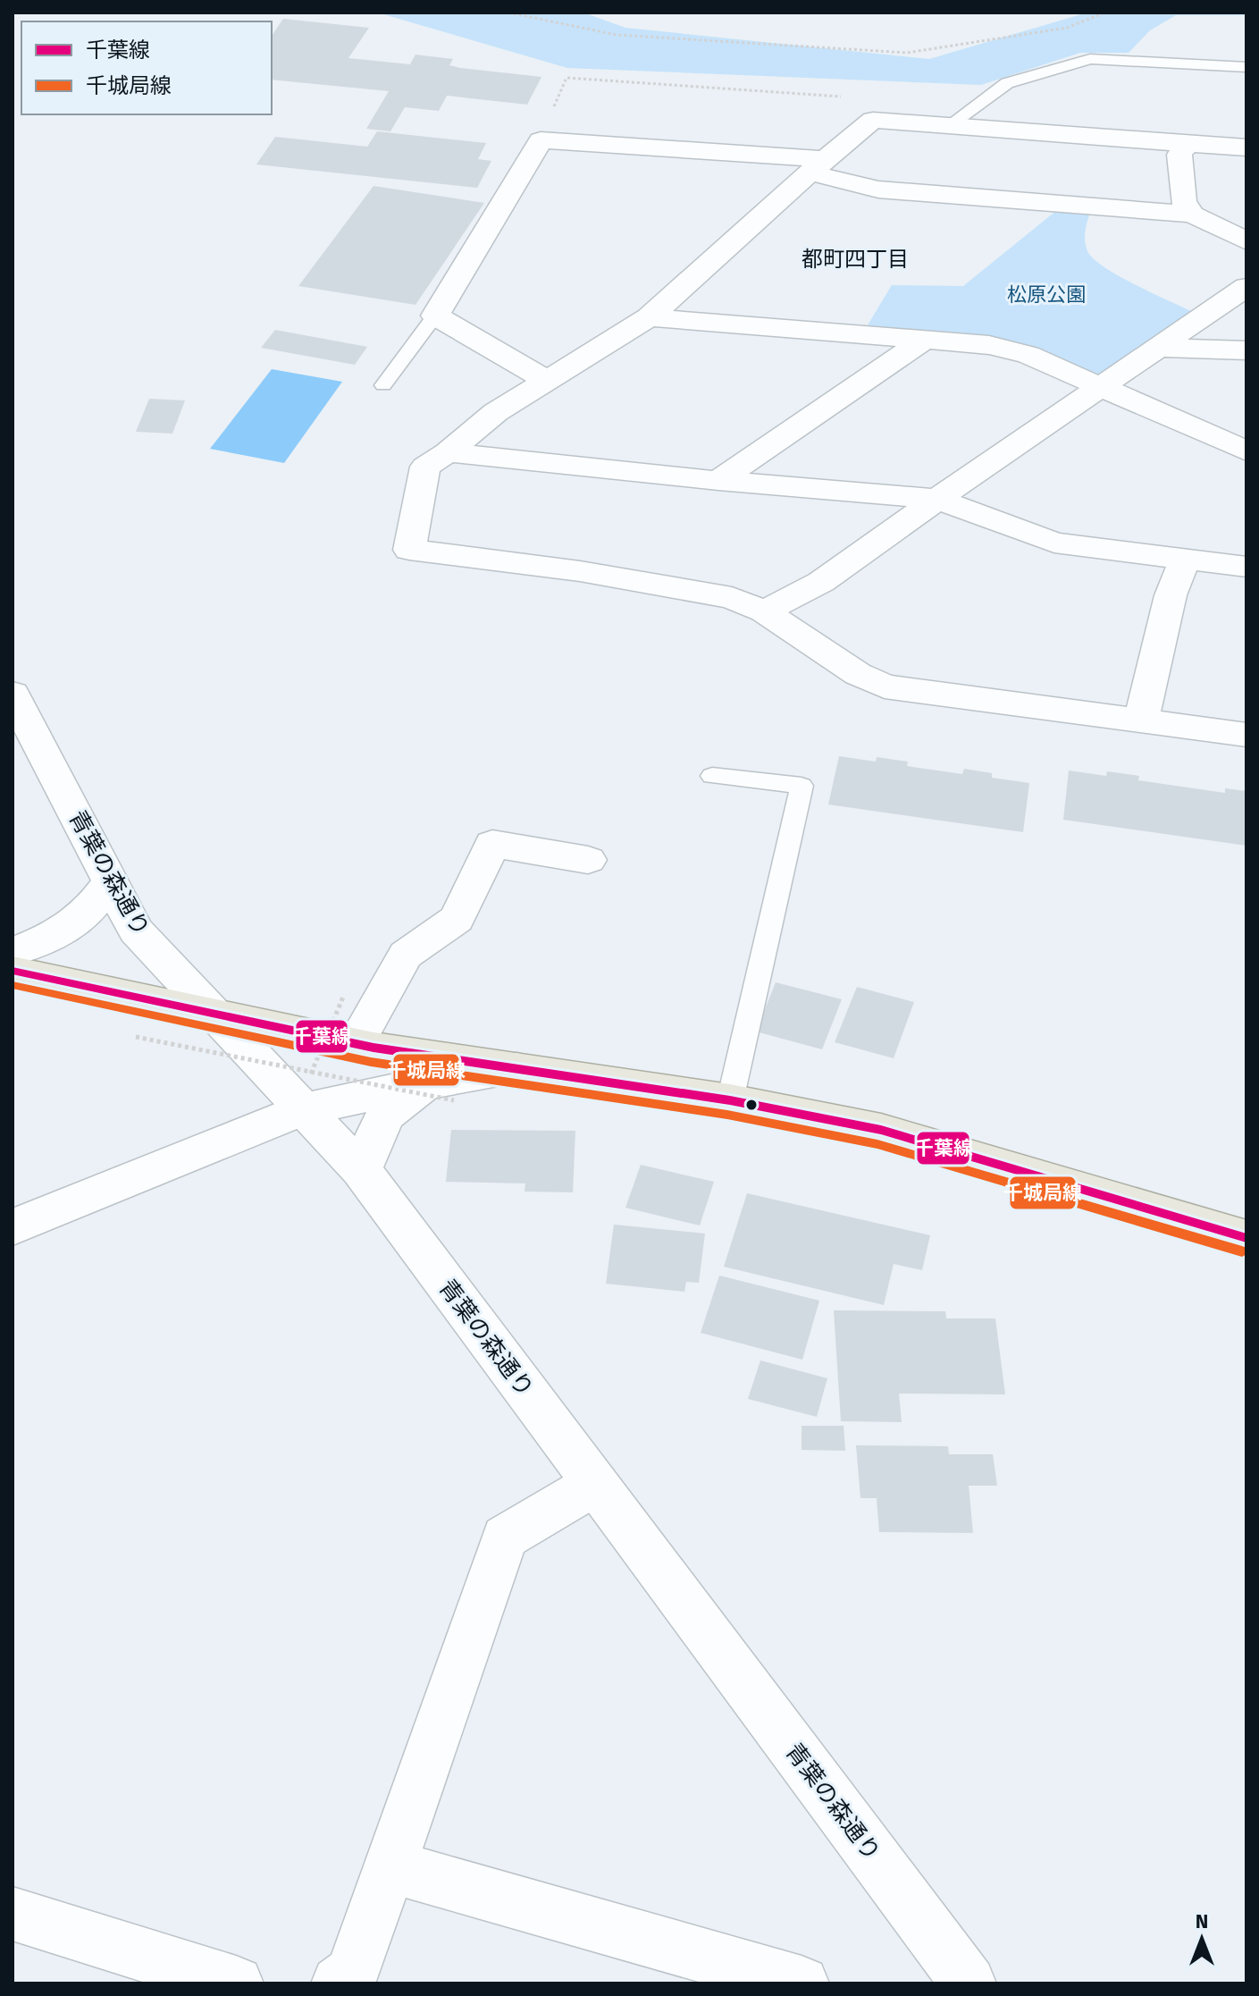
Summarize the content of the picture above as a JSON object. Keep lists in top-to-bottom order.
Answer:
{
  "streets": {
    "street": ["青葉の森通り"]
  },
  "districts": ["都町四丁目"],
  "parks": ["松原公園"],
  "lines": ["transit line 千葉線", "transit line 千城局線"],
  "legend": ["千葉線", "千城局線"],
  "north": "top"
}
